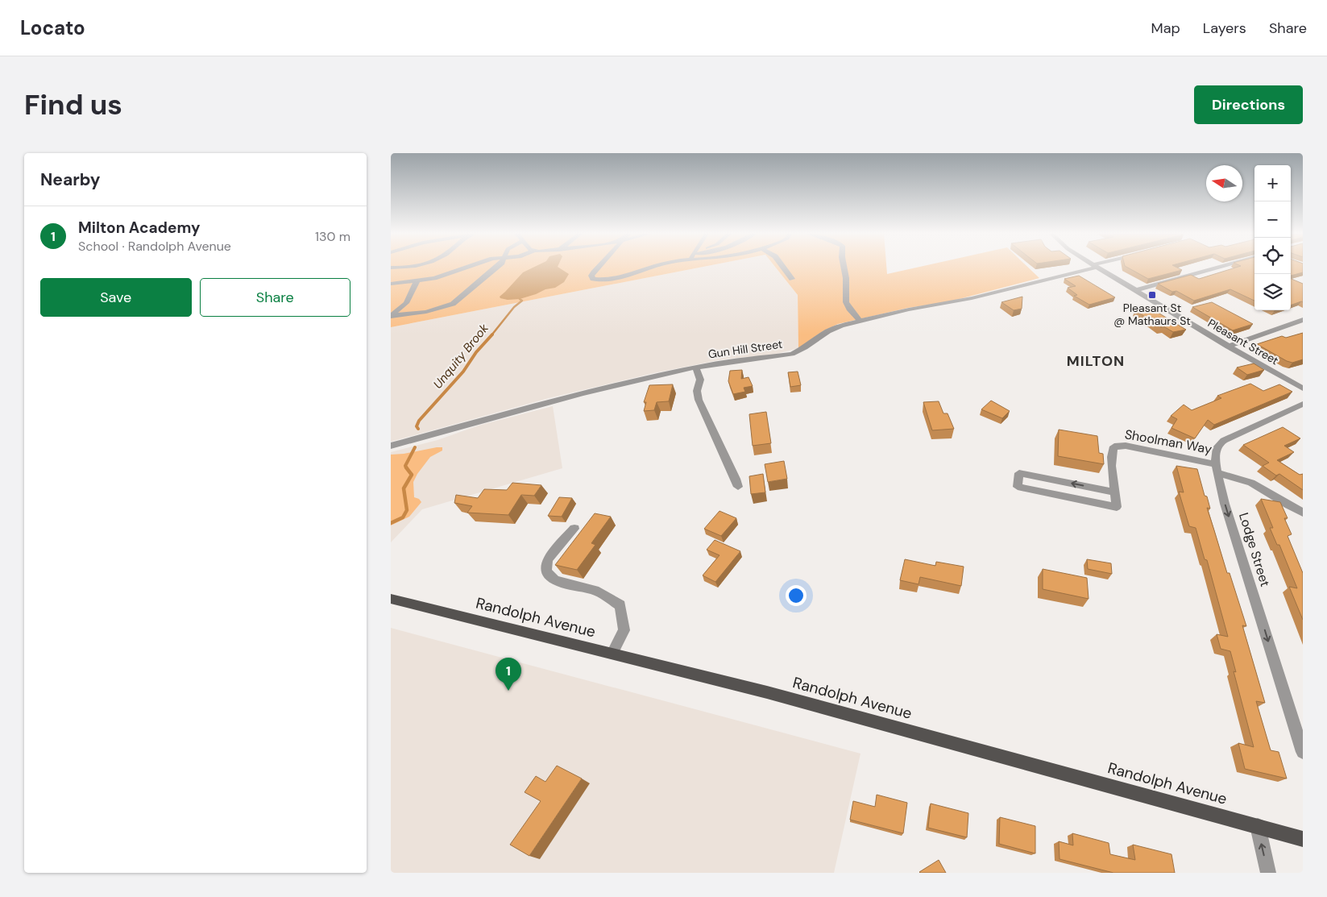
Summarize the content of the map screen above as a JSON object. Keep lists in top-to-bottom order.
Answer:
{
  "streets": {
    "main road": ["Randolph Avenue"],
    "street": [
      "Pleasant Street",
      "Gun Hill Street",
      "Shoolman Way",
      "Lodge Street"
    ]
  },
  "crossings": [
    ["Shoolman Way", "Lodge Street"]
  ],
  "one_way": ["Lodge Street"],
  "districts": ["MILTON"],
  "water": ["Unquity Brook"],
  "places": {
    "transit": ["Pleasant St @ Mathaurs St"]
  },
  "north": "left",
  "page": {
    "header": "Locato",
    "nav": ["Map", "Layers", "Share"],
    "buttons": [
      "Directions",
      ["Save", "Share"]
    ],
    "title": "Find us",
    "heading": "Nearby",
    "map_buttons": ["+", "−"],
    "list": [
      {
        "mark": "1",
        "name": "Milton Academy",
        "note": "School · Randolph Avenue",
        "value": "130 m"
      }
    ],
    "pins": "1"
  }
}
